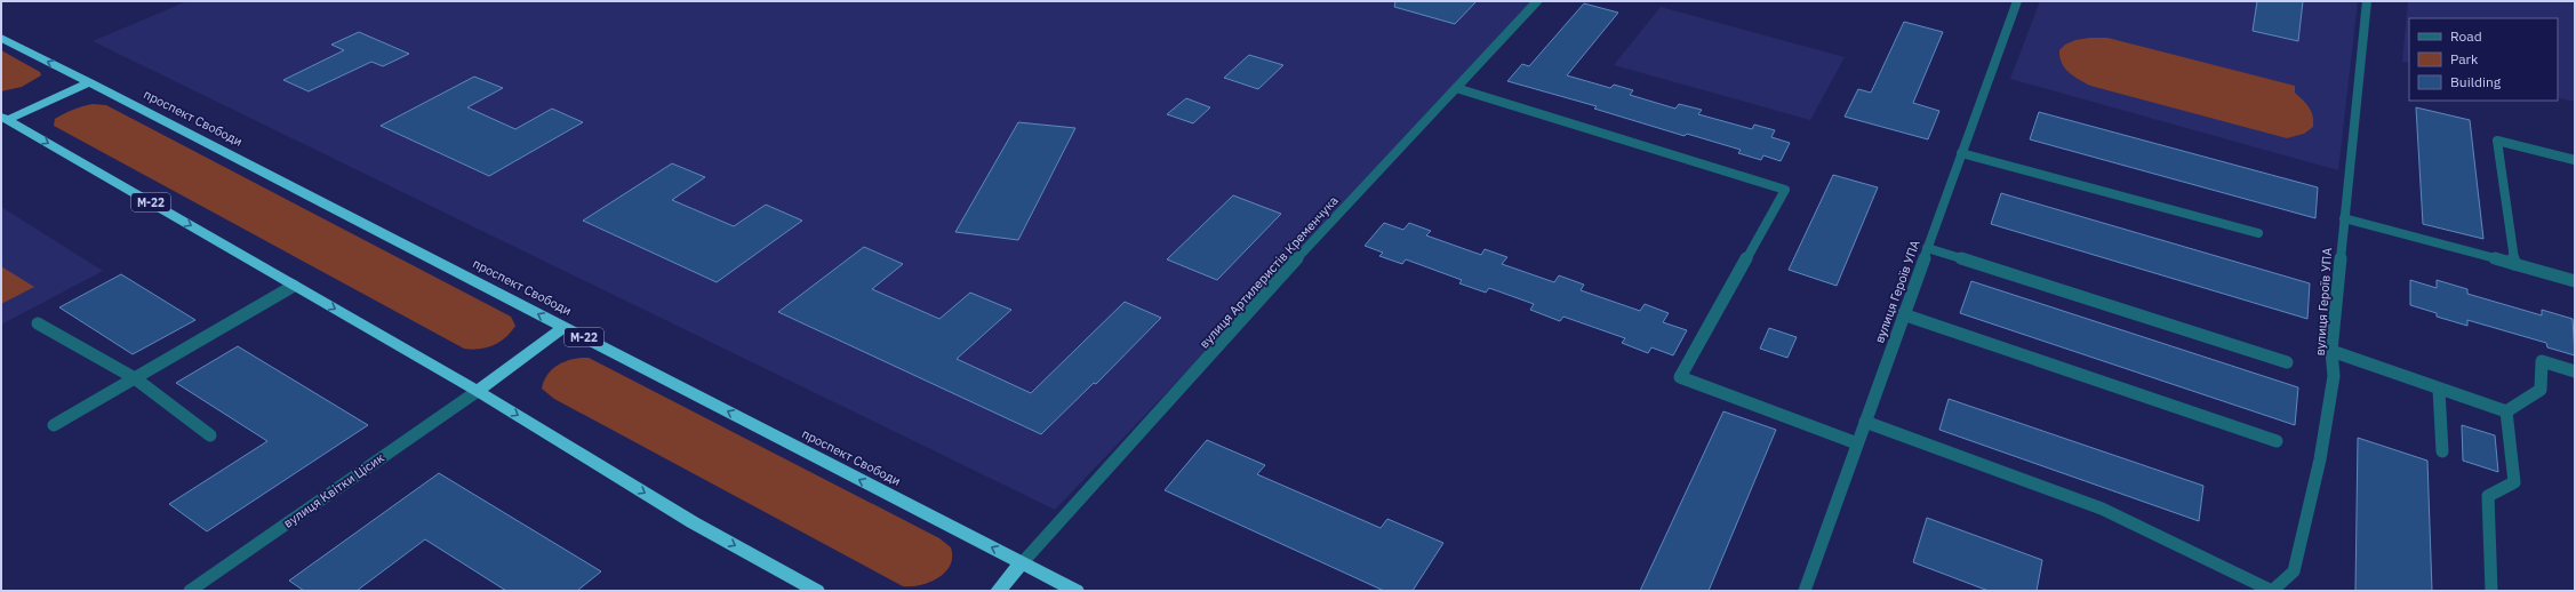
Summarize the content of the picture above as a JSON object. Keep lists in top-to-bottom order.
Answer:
{
  "streets": {
    "highway": ["проспект Свободи", "М-22"],
    "street": ["вулиця Артилеристів Кременчука", "вулиця Героїв УПА", "вулиця Квітки Цісик"]
  },
  "crossings": [
    ["проспект Свободи", "вулиця Артилеристів Кременчука"],
    ["М-22", "вулиця Квітки Цісик"]
  ],
  "legend": ["Road", "Park", "Building"]
}
